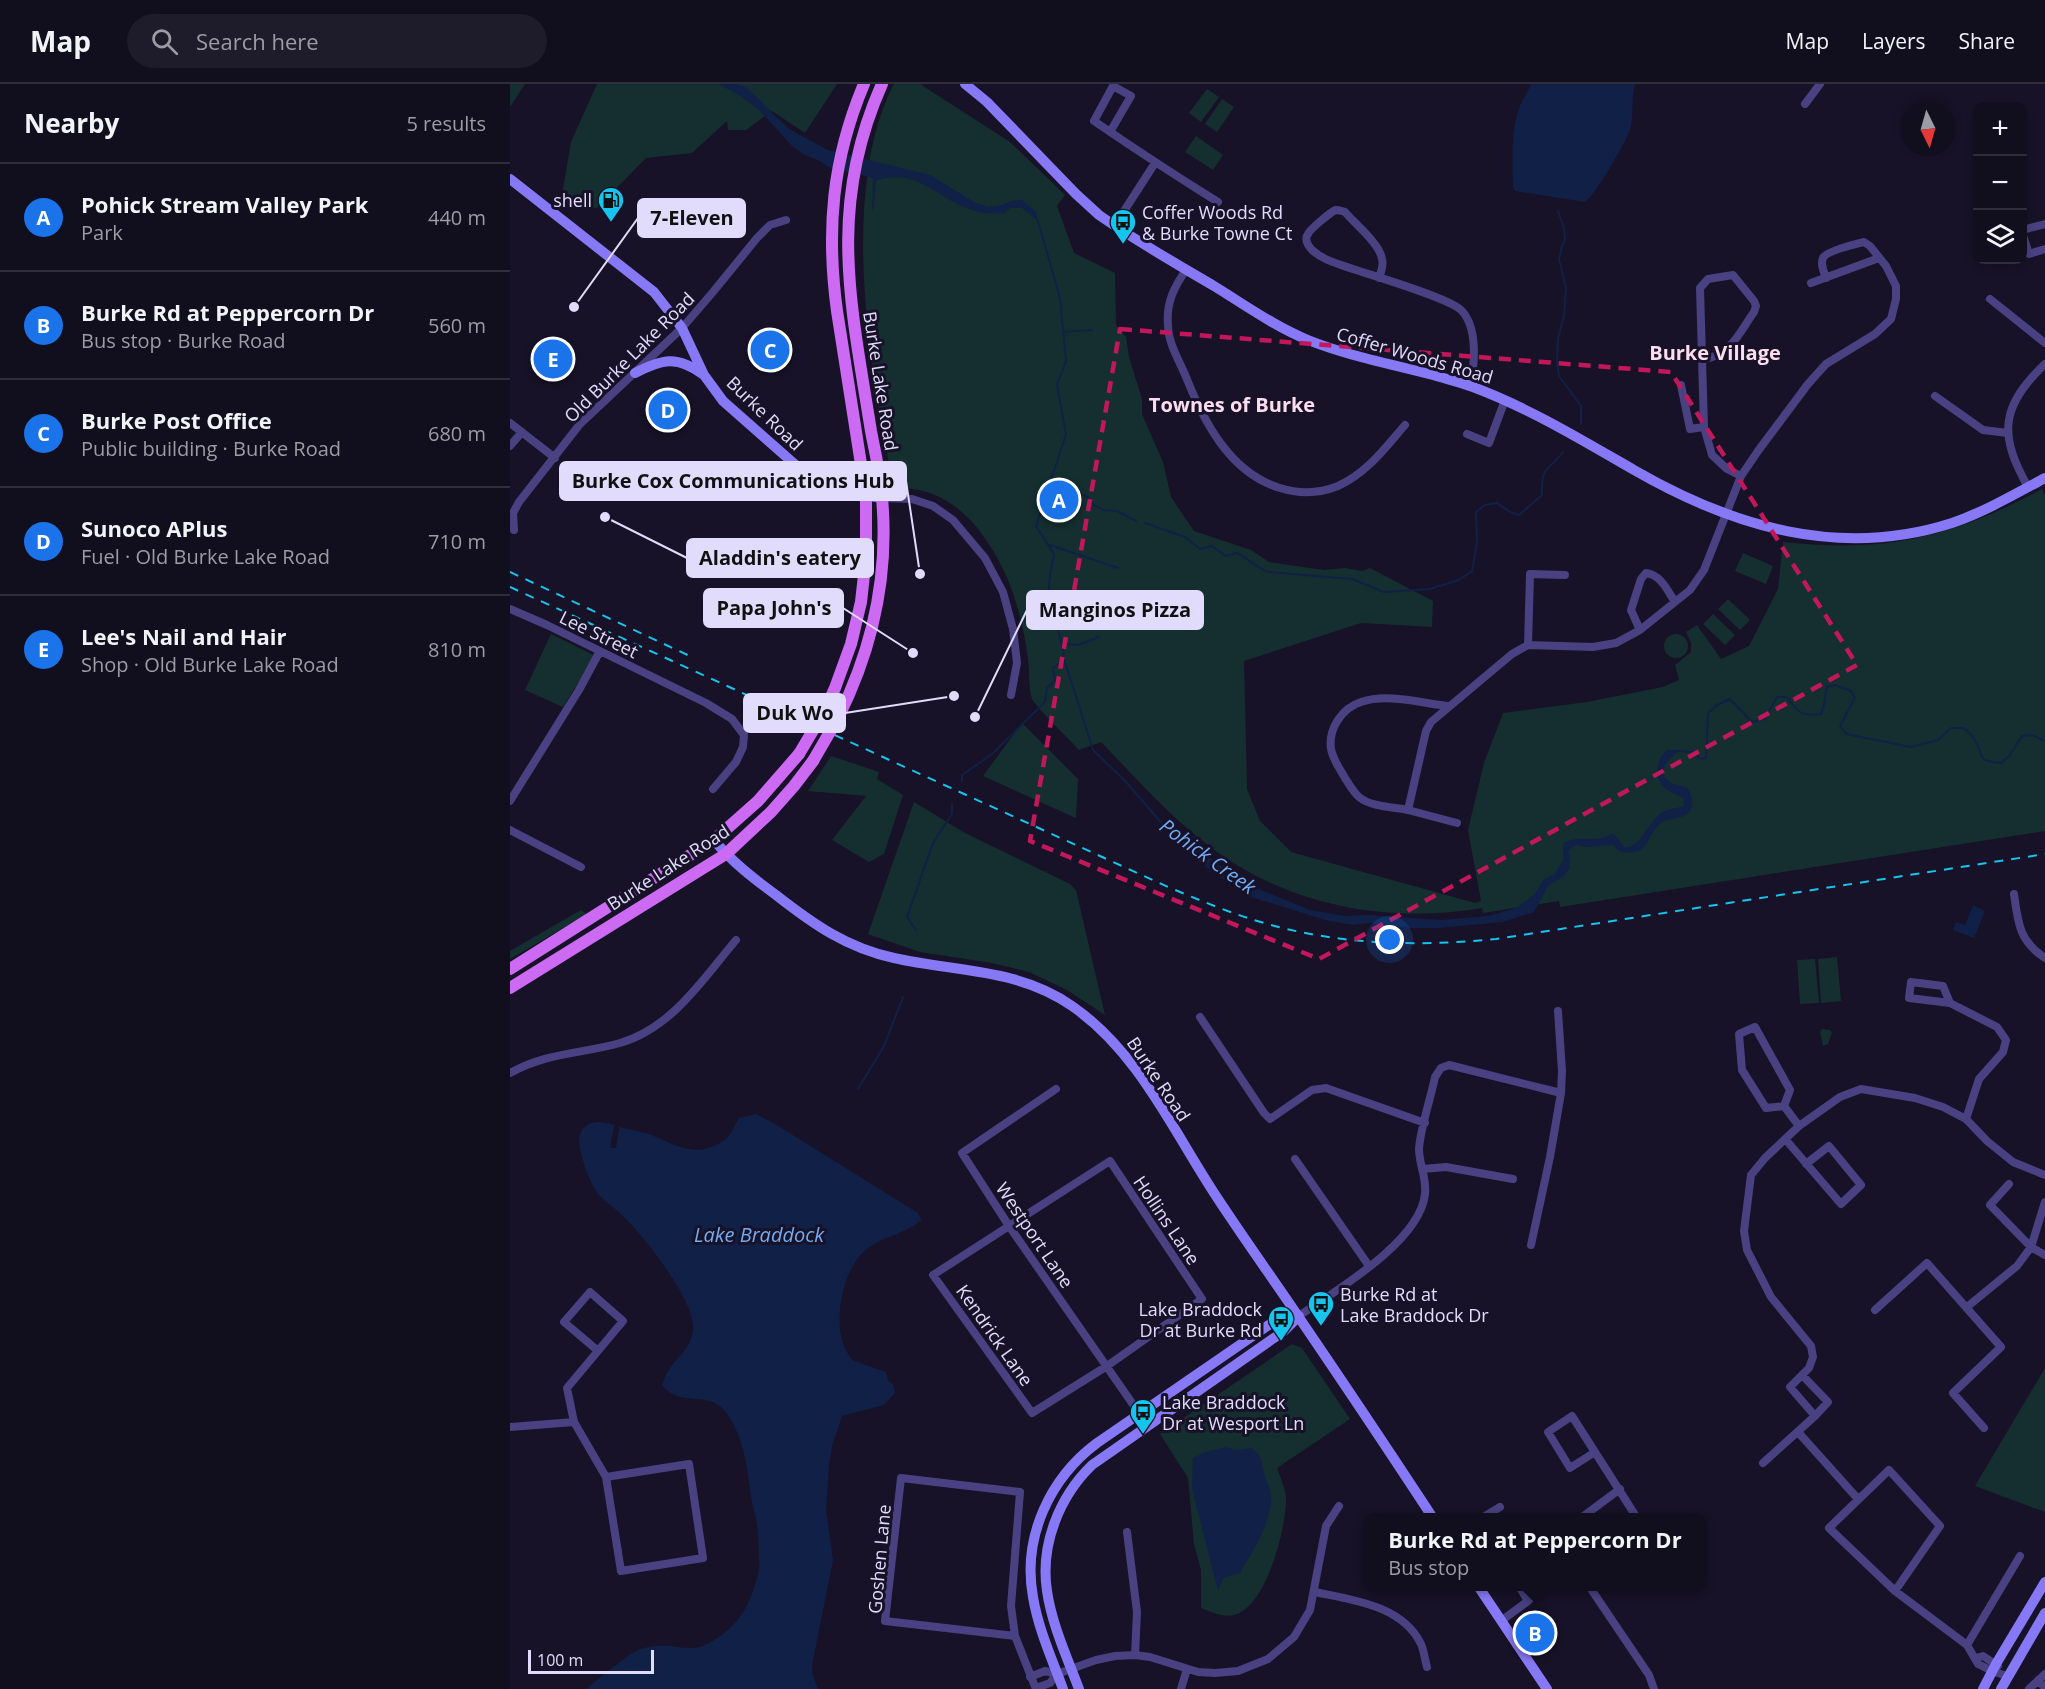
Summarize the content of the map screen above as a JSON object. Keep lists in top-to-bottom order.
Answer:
{
  "streets": {
    "main road": ["Burke Lake Road"],
    "street": [
      "Coffer Woods Road",
      "Old Burke Lake Road",
      "Burke Road",
      "Lee Street",
      "Hollins Lane",
      "Westport Lane",
      "Kendrick Lane",
      "Goshen Lane"
    ]
  },
  "crossings": [
    ["Old Burke Lake Road", "Burke Road"],
    ["Burke Lake Road", "Burke Road"],
    ["Hollins Lane", "Westport Lane"],
    ["Hollins Lane", "Kendrick Lane"],
    ["Westport Lane", "Kendrick Lane"]
  ],
  "districts": ["Burke Village", "Townes of Burke"],
  "water": ["Pohick Creek", "Lake Braddock"],
  "places": {
    "fuel station": ["shell"],
    "bus stop": [
      "Coffer Woods Rd & Burke Towne Ct",
      "Burke Rd at Lake Braddock Dr",
      "Lake Braddock Dr at Burke Rd",
      "Lake Braddock Dr at Wesport Ln"
    ],
    "other": [
      "7-Eleven",
      "Aladdin's eatery",
      "Burke Cox Communications Hub",
      "Papa John's",
      "Duk Wo",
      "Manginos Pizza"
    ]
  },
  "scale_bar": "100 m",
  "north": "bottom",
  "page": {
    "header": "Map",
    "search": "Search here",
    "nav": ["Map", "Layers", "Share"],
    "heading": ["Nearby", "5 results"],
    "map_buttons": ["+", "−"],
    "list": [
      {
        "mark": "A",
        "name": "Pohick Stream Valley Park",
        "note": "Park",
        "value": "440 m"
      },
      {
        "mark": "B",
        "name": "Burke Rd at Peppercorn Dr",
        "note": "Bus stop · Burke Road",
        "value": "560 m"
      },
      {
        "mark": "C",
        "name": "Burke Post Office",
        "note": "Public building · Burke Road",
        "value": "680 m"
      },
      {
        "mark": "D",
        "name": "Sunoco APlus",
        "note": "Fuel · Old Burke Lake Road",
        "value": "710 m"
      },
      {
        "mark": "E",
        "name": "Lee's Nail and Hair",
        "note": "Shop · Old Burke Lake Road",
        "value": "810 m"
      }
    ],
    "pins": [
      "C",
      "E",
      "D",
      "A",
      "B"
    ],
    "popup": ["Burke Rd at Peppercorn Dr", "Bus stop"],
    "scale": "100 m"
  }
}
